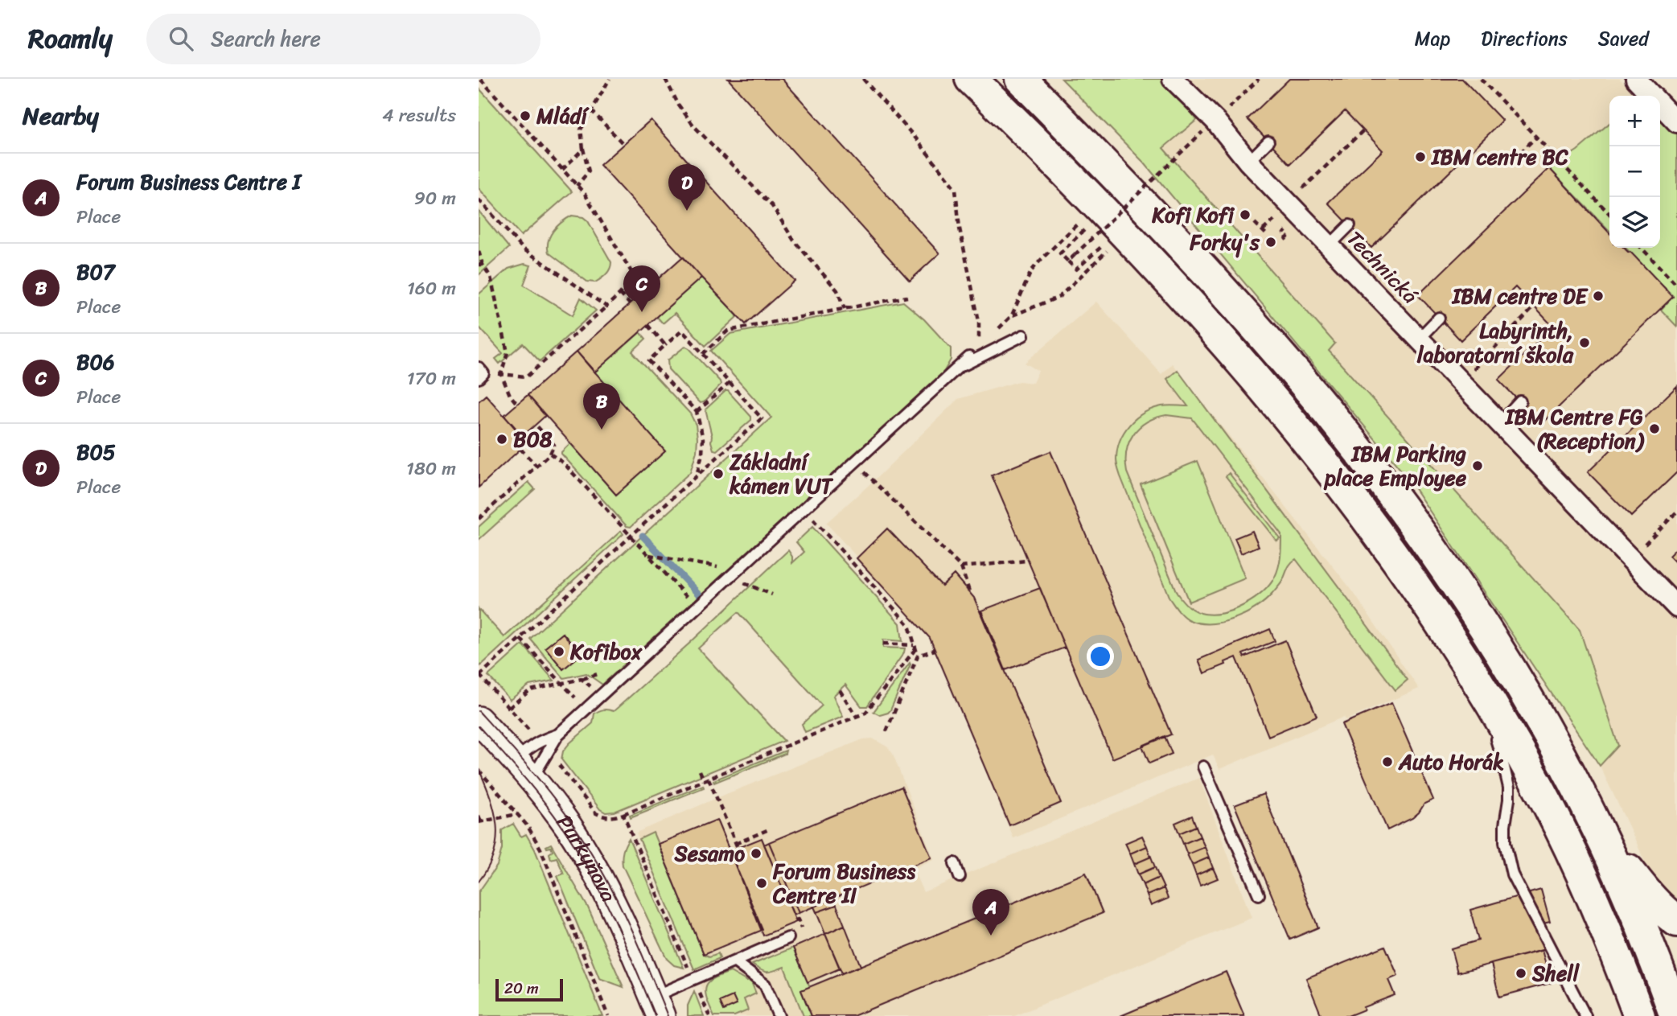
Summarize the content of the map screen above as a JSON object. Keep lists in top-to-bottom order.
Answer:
{
  "streets": {
    "street": ["Technická", "Purkyňova"]
  },
  "places": [
    "Mládí",
    "IBM centre BC",
    "Kofi Kofi",
    "Forky's",
    "IBM centre DE",
    "Labyrinth, laboratorní škola",
    "IBM Centre FG (Reception)",
    "B08",
    "IBM Parking place Employee",
    "Základní kámen VUT",
    "Kofibox",
    "Auto Horák",
    "Sesamo",
    "Forum Business Centre II",
    "Shell"
  ],
  "scale_bar": "20 m",
  "page": {
    "header": "Roamly",
    "search": "Search here",
    "nav": ["Map", "Directions", "Saved"],
    "heading": ["Nearby", "4 results"],
    "map_buttons": ["+", "−"],
    "list": [
      {
        "mark": "A",
        "name": "Forum Business Centre I",
        "note": "Place",
        "value": "90 m"
      },
      {
        "mark": "B",
        "name": "B07",
        "note": "Place",
        "value": "160 m"
      },
      {
        "mark": "C",
        "name": "B06",
        "note": "Place",
        "value": "170 m"
      },
      {
        "mark": "D",
        "name": "B05",
        "note": "Place",
        "value": "180 m"
      }
    ],
    "pins": [
      "D",
      "C",
      "B",
      "A"
    ],
    "scale": "20 m"
  }
}
